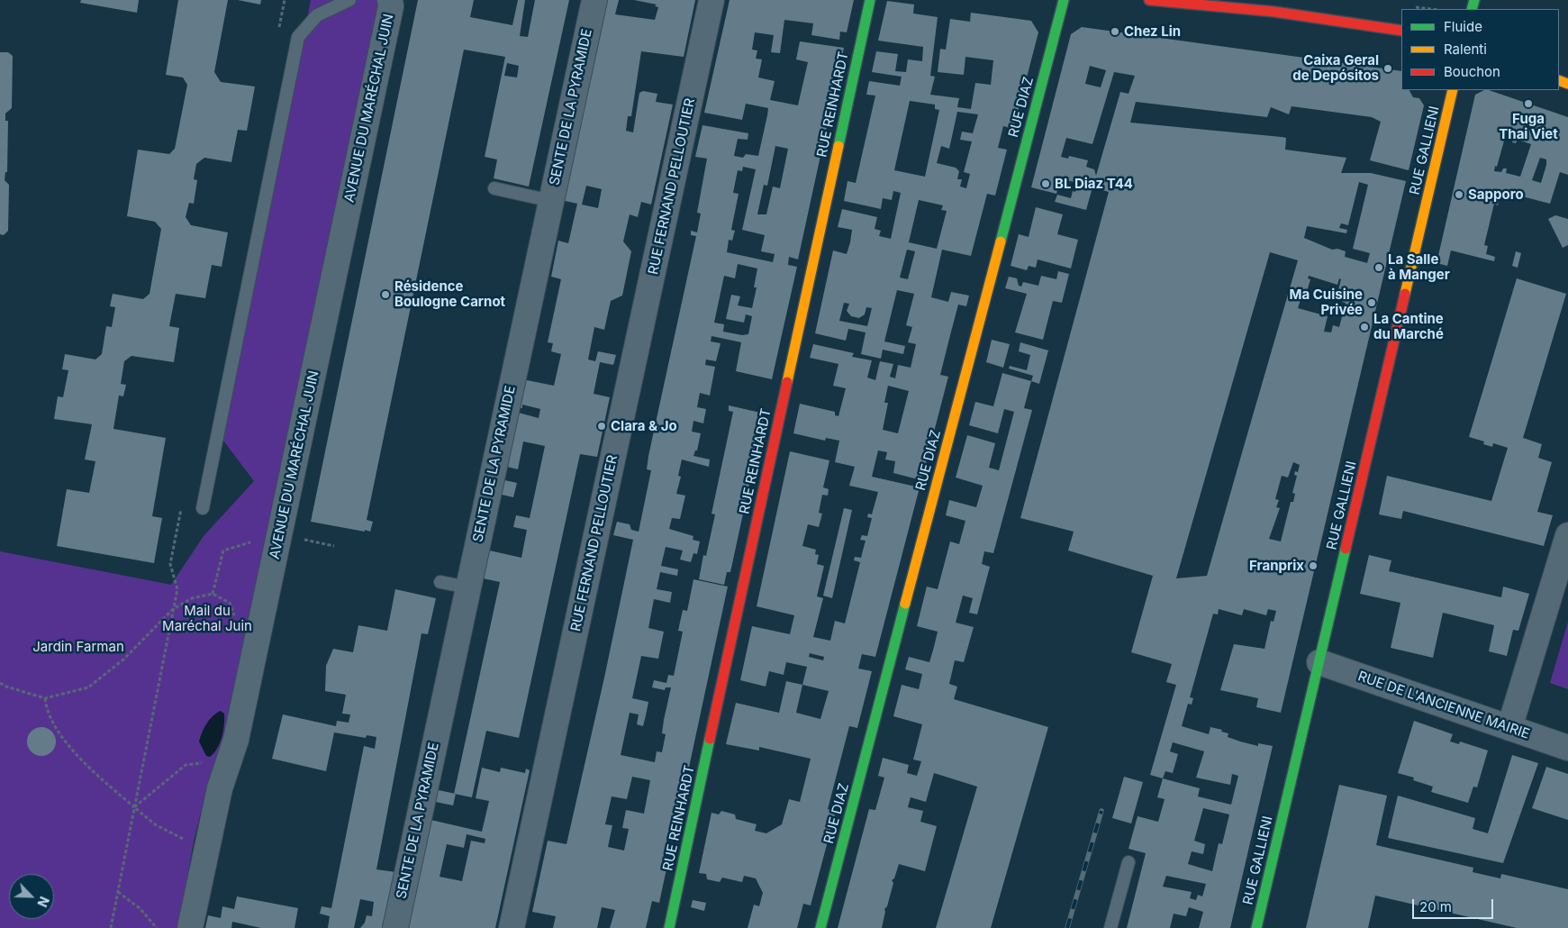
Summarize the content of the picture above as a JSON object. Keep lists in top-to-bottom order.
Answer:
{
  "streets": {
    "street": [
      "RUE REINHARDT",
      "SENTE DE LA PYRAMIDE",
      "RUE DIAZ",
      "AVENUE DU MARÉCHAL JUIN",
      "RUE GALLIENI",
      "RUE FERNAND PELLOUTIER",
      "RUE DE L'ANCIENNE MAIRIE"
    ]
  },
  "crossings": [
    ["RUE GALLIENI", "RUE DE L'ANCIENNE MAIRIE"]
  ],
  "parks": ["Mail du Maréchal Juin", "Jardin Farman"],
  "places": [
    "Chez Lin",
    "Caixa Geral de Depósitos",
    "Fuga Thai Viet",
    "BL Diaz T44",
    "Sapporo",
    "La Salle à Manger",
    "Résidence Boulogne Carnot",
    "Ma Cuisine Privée",
    "La Cantine du Marché",
    "Clara & Jo",
    "Franprix"
  ],
  "legend": ["Fluide", "Ralenti", "Bouchon"],
  "scale_bar": "20 m",
  "north": "bottom right"
}
